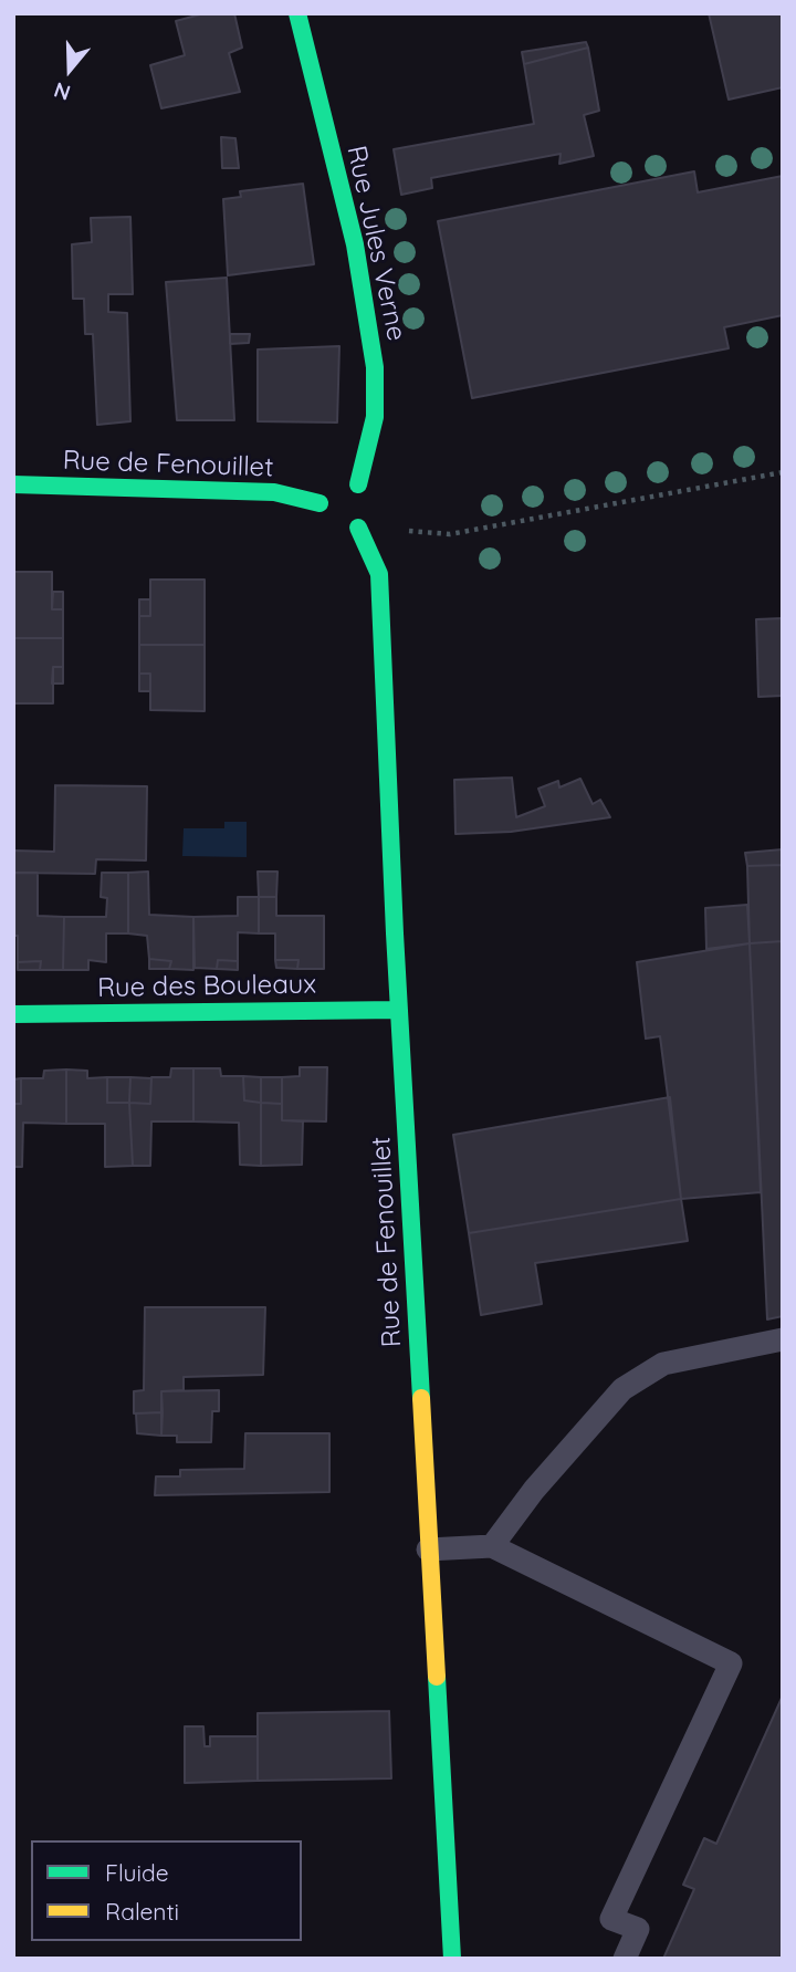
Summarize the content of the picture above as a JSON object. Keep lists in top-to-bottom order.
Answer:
{
  "streets": {
    "street": ["Rue Jules Verne", "Rue de Fenouillet", "Rue des Bouleaux"]
  },
  "crossings": [
    ["Rue Jules Verne", "Rue de Fenouillet"],
    ["Rue de Fenouillet", "Rue des Bouleaux"]
  ],
  "legend": ["Fluide", "Ralenti"],
  "north": "bottom"
}
